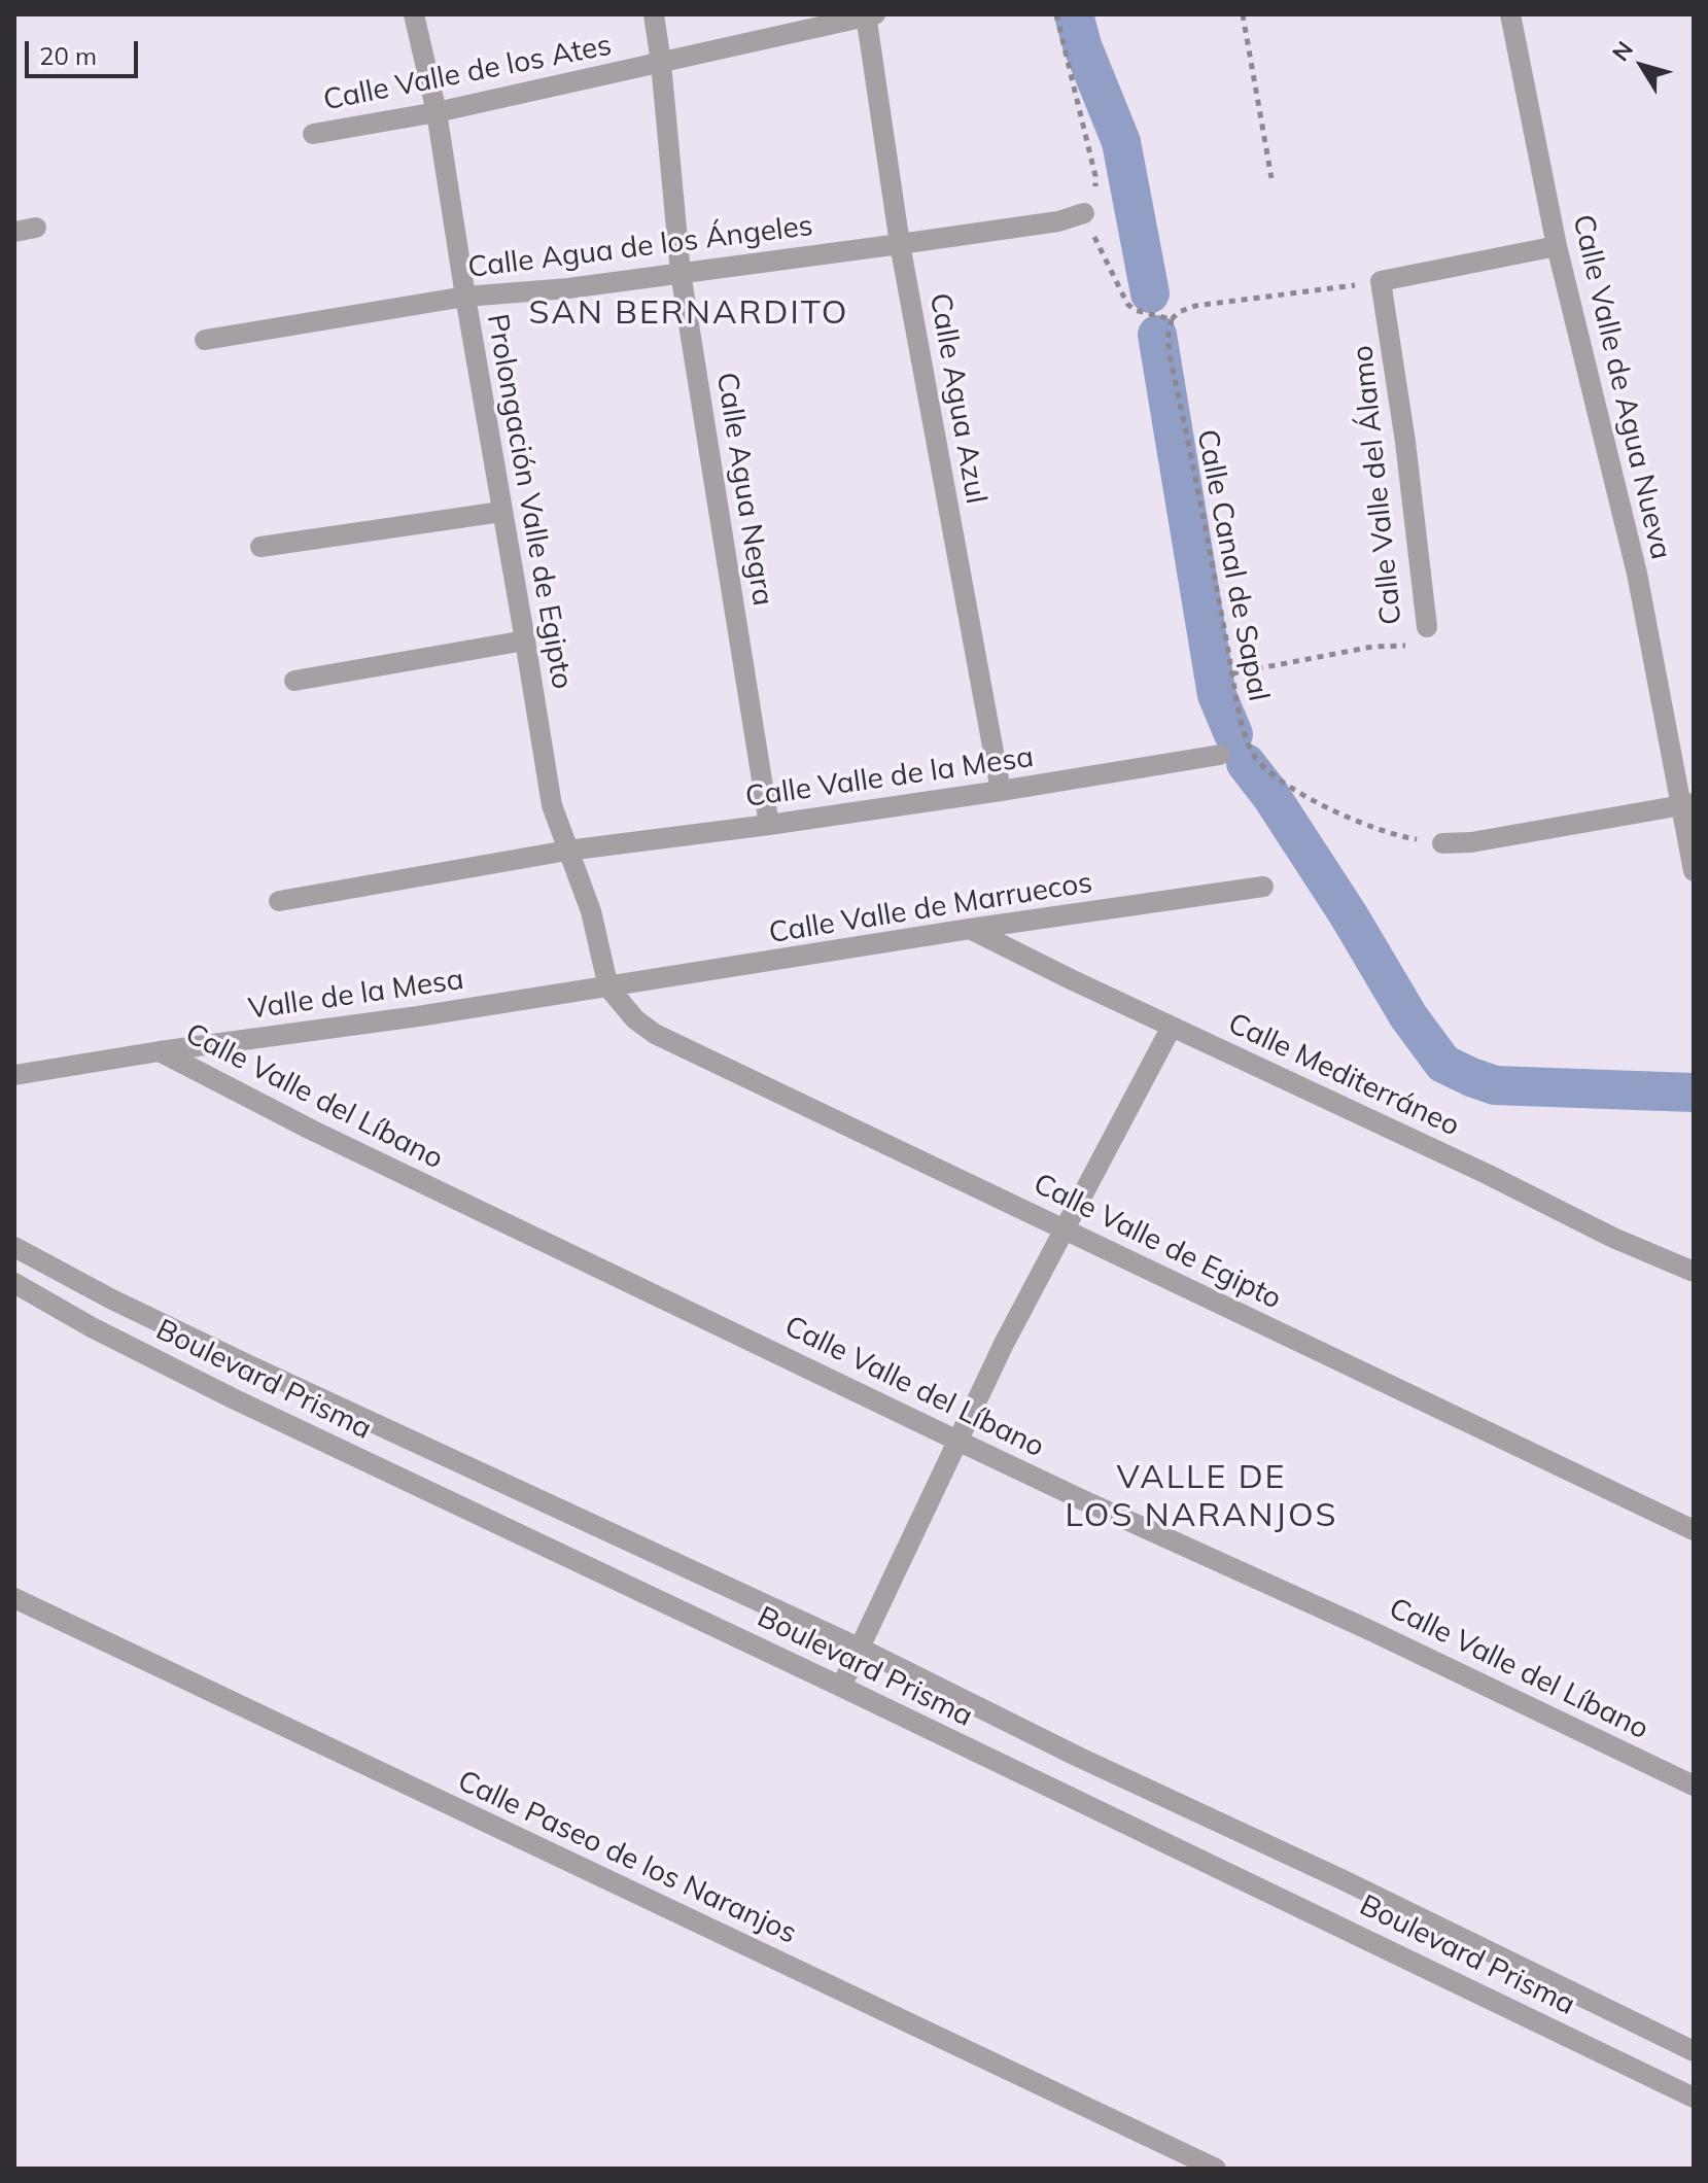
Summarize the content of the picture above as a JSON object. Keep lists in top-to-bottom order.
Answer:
{
  "streets": {
    "street": [
      "Calle Valle de los Ates",
      "Calle Agua de los Ángeles",
      "Calle Valle de Agua Nueva",
      "Calle Agua Azul",
      "Calle Valle del Álamo",
      "Calle Agua Negra",
      "Prolongación Valle de Egipto",
      "Calle Valle de la Mesa",
      "Calle Valle de Marruecos",
      "Valle de la Mesa",
      "Calle Mediterráneo",
      "Calle Valle del Líbano",
      "Calle Valle de Egipto",
      "Boulevard Prisma",
      "Calle Paseo de los Naranjos"
    ],
    "path": ["Calle Canal de Sapal"]
  },
  "crossings": [
    ["Calle Valle de los Ates", "Calle Agua Azul"],
    ["Calle Valle de los Ates", "Calle Agua Negra"],
    ["Calle Valle de los Ates", "Prolongación Valle de Egipto"],
    ["Calle Agua de los Ángeles", "Calle Agua Azul"],
    ["Calle Agua de los Ángeles", "Calle Agua Negra"],
    ["Calle Agua de los Ángeles", "Prolongación Valle de Egipto"],
    ["Calle Agua Azul", "Calle Valle de la Mesa"],
    ["Calle Valle del Álamo", "Calle Canal de Sapal"],
    ["Calle Agua Negra", "Calle Valle de la Mesa"],
    ["Prolongación Valle de Egipto", "Calle Valle de la Mesa"],
    ["Prolongación Valle de Egipto", "Calle Valle de Marruecos"],
    ["Prolongación Valle de Egipto", "Valle de la Mesa"],
    ["Prolongación Valle de Egipto", "Calle Valle de Egipto"],
    ["Calle Valle de Marruecos", "Valle de la Mesa"],
    ["Calle Valle de Marruecos", "Calle Mediterráneo"],
    ["Calle Valle de Marruecos", "Calle Valle de Egipto"],
    ["Valle de la Mesa", "Calle Valle del Líbano"],
    ["Valle de la Mesa", "Calle Valle de Egipto"]
  ],
  "districts": ["SAN BERNARDITO", "VALLE DE LOS NARANJOS"],
  "scale_bar": "20 m",
  "north": "top left"
}
